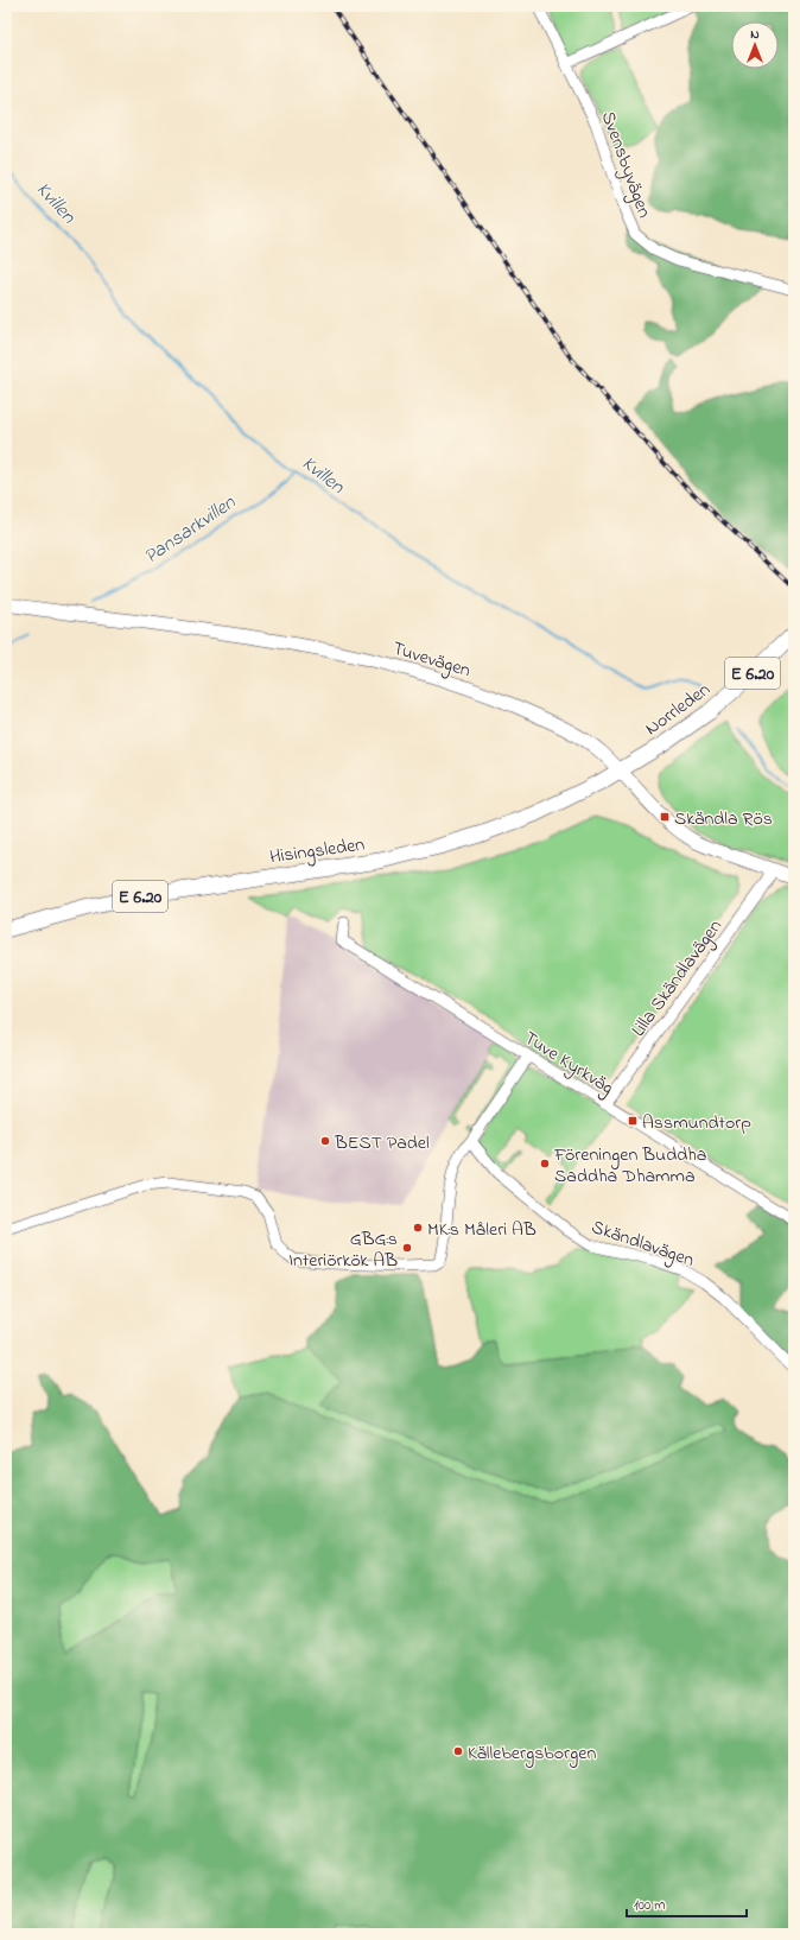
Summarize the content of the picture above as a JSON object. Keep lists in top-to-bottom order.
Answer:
{
  "streets": {
    "highway": ["E 6.20", "Norrleden", "Hisingsleden"],
    "main road": ["Tuvevägen"],
    "street": [
      "Svensbyvägen",
      "Lilla Skändlavägen",
      "Tuve Kyrkväg",
      "Skändlavägen"
    ]
  },
  "crossings": [
    ["Tuvevägen", "Norrleden"],
    ["Tuvevägen", "Hisingsleden"],
    ["Tuvevägen", "Lilla Skändlavägen"],
    ["Norrleden", "Hisingsleden"],
    ["Lilla Skändlavägen", "Tuve Kyrkväg"]
  ],
  "water": ["Kvillen", "Pansarkvillen"],
  "places": {
    "transit": ["Skändla Rös", "Assmundtorp"],
    "other": [
      "BEST Padel",
      "Föreningen Buddha Saddha Dhamma",
      "MK:s Måleri AB",
      "GBG:s Interiörkök AB",
      "Källebergsborgen"
    ]
  },
  "scale_bar": "100 m",
  "north": "top"
}
